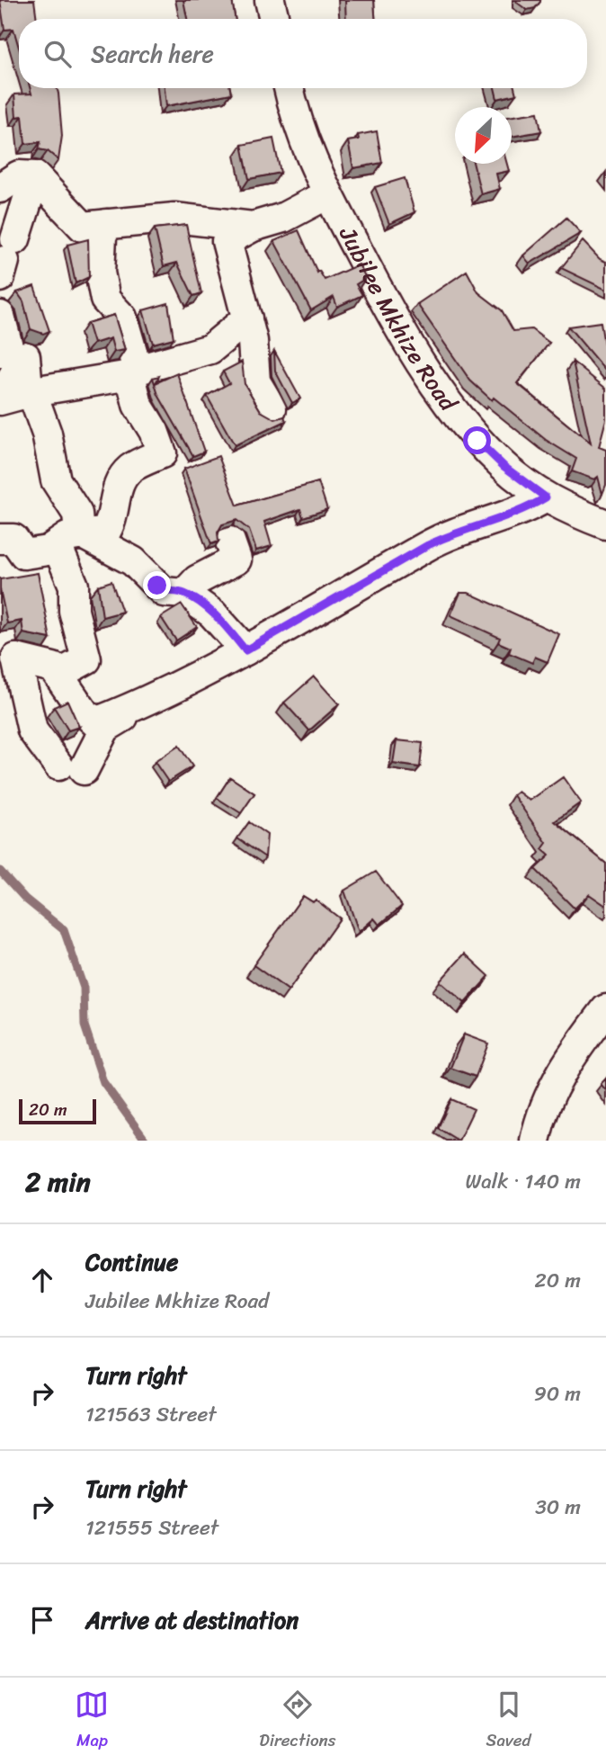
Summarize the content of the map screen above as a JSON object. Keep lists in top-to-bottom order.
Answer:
{
  "streets": {
    "street": ["Jubilee Mkhize Road"]
  },
  "scale_bar": "20 m",
  "north": "bottom left",
  "page": {
    "search": "Search here",
    "scale": "20 m",
    "heading": ["2 min", "Walk · 140 m"],
    "list": [
      ["Continue", "Jubilee Mkhize Road", "20 m"],
      ["Turn right", "121563 Street", "90 m"],
      ["Turn right", "121555 Street", "30 m"],
      "Arrive at destination"
    ],
    "nav": ["Map", "Directions", "Saved"]
  }
}
